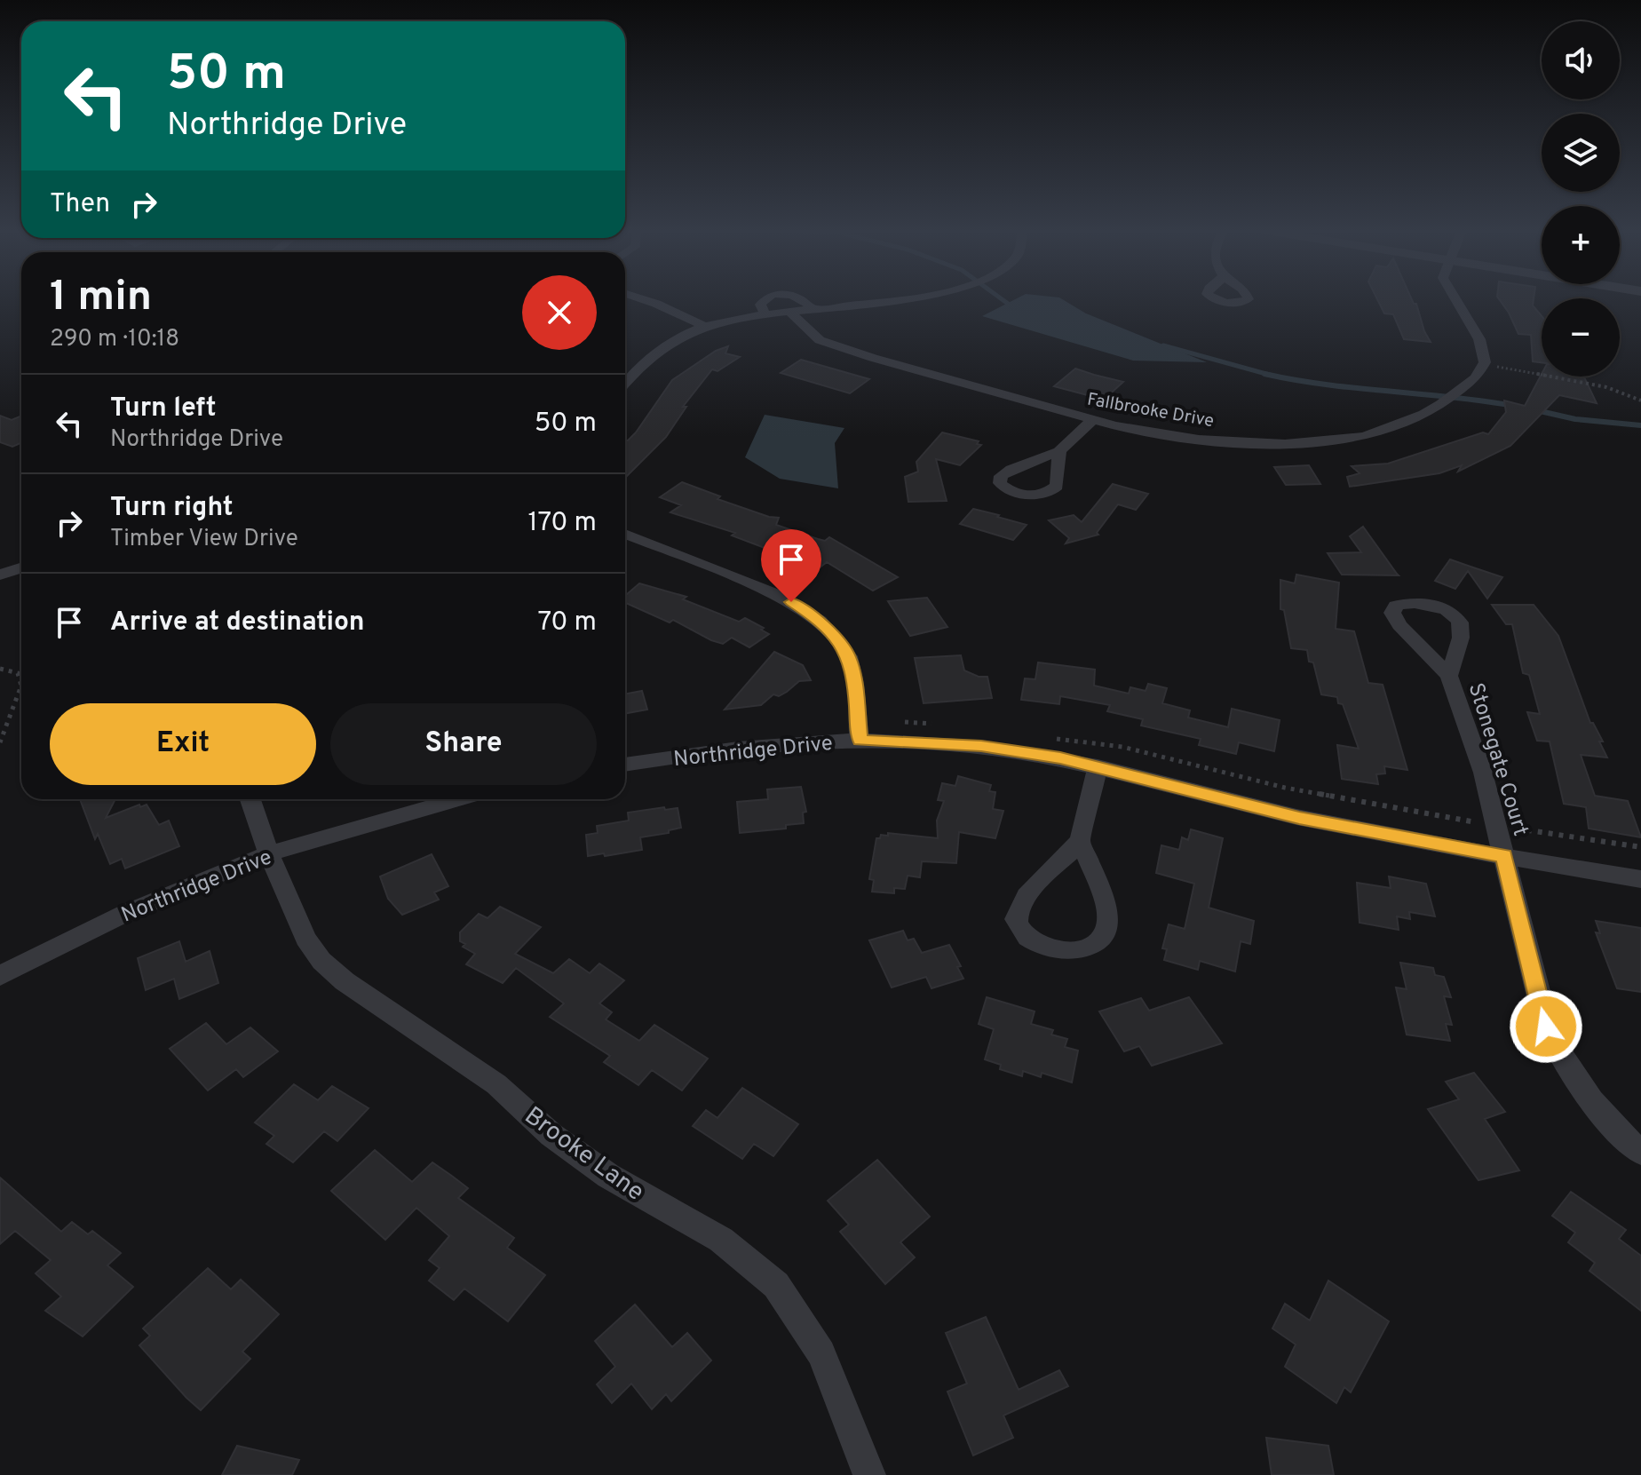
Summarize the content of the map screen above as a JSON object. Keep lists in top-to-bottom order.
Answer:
{
  "streets": {
    "street": [
      "Fallbrooke Drive",
      "Northridge Drive",
      "Stonegate Court",
      "Brooke Lane"
    ]
  },
  "crossings": [
    ["Northridge Drive", "Stonegate Court"],
    ["Northridge Drive", "Brooke Lane"]
  ],
  "page": {
    "map_buttons": ["+", "−"],
    "turn": ["50 m", "Northridge Drive"],
    "then": "Then",
    "heading": ["1 min", "290 m · 10:18"],
    "list": [
      {
        "name": "Turn left",
        "note": "Northridge Drive",
        "value": "50 m"
      },
      {
        "name": "Turn right",
        "note": "Timber View Drive",
        "value": "170 m"
      },
      {
        "name": "Arrive at destination",
        "value": "70 m"
      }
    ],
    "buttons": ["Exit", "Share"]
  }
}
